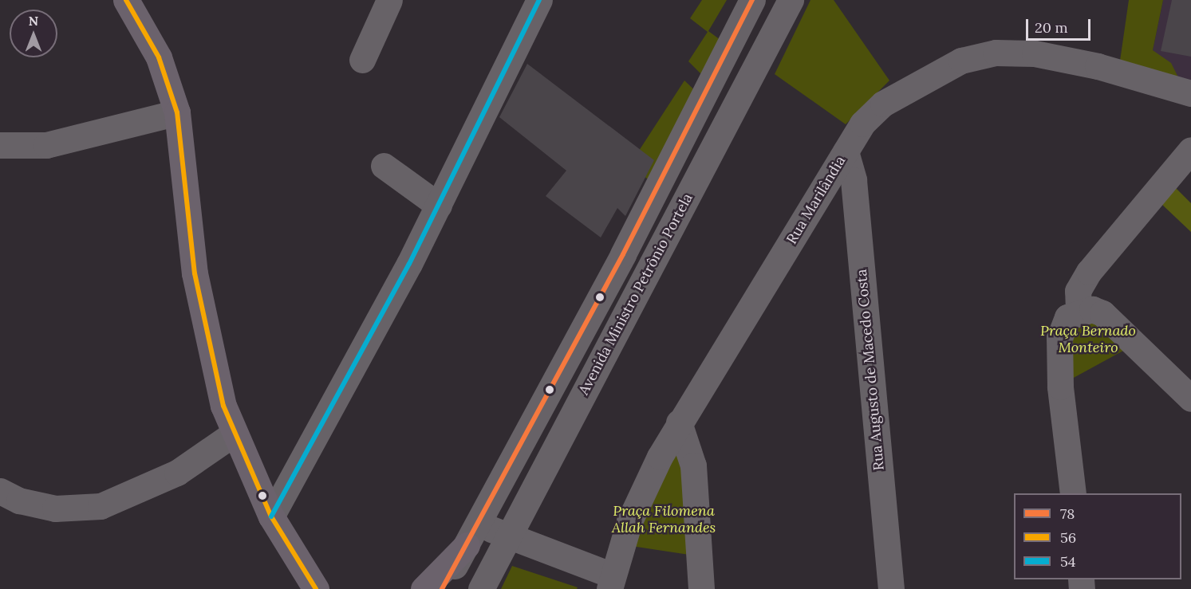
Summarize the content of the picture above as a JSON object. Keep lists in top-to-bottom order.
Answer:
{
  "streets": {
    "street": ["Rua Marilândia", "Avenida Ministro Petrônio Portela", "Rua Augusto de Macedo Costa"]
  },
  "crossings": [
    ["Rua Marilândia", "Rua Augusto de Macedo Costa"]
  ],
  "parks": ["Praça Bernado Monteiro", "Praça Filomena Allah Fernandes"],
  "lines": ["transit line 78", "transit line 56", "transit line 54"],
  "legend": ["78", "56", "54"],
  "scale_bar": "20 m",
  "north": "top"
}
